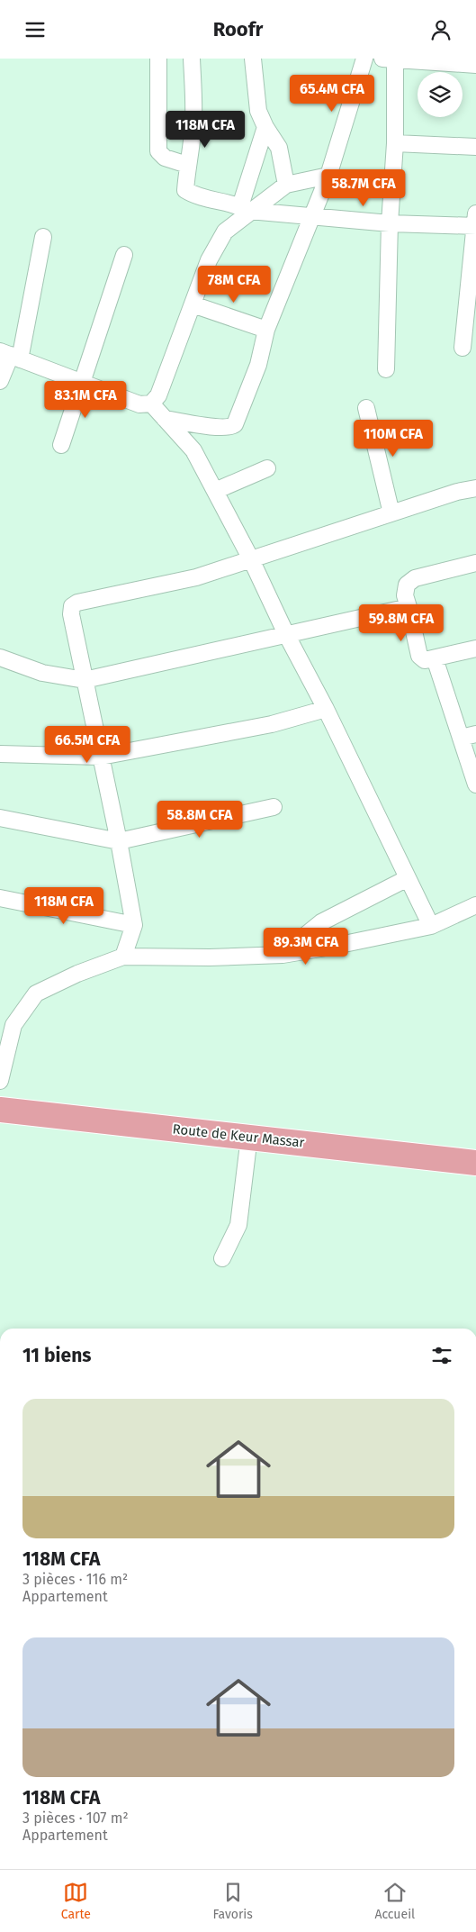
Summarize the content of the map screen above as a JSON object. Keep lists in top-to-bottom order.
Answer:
{
  "streets": {
    "main road": ["Route de Keur Massar"]
  },
  "page": {
    "header": "Roofr",
    "price": [
      "65.4M CFA",
      "118M CFA",
      "58.7M CFA",
      "78M CFA",
      "83.1M CFA",
      "110M CFA",
      "59.8M CFA",
      "66.5M CFA",
      "58.8M CFA",
      "118M CFA",
      "89.3M CFA"
    ],
    "heading": "11 biens",
    "list": [
      {
        "name": "118M CFA",
        "note": "3 pièces · 116 m² · Appartement"
      },
      {
        "name": "118M CFA",
        "note": "3 pièces · 107 m² · Appartement"
      }
    ],
    "tabs": ["Carte", "Favoris", "Accueil"]
  }
}
